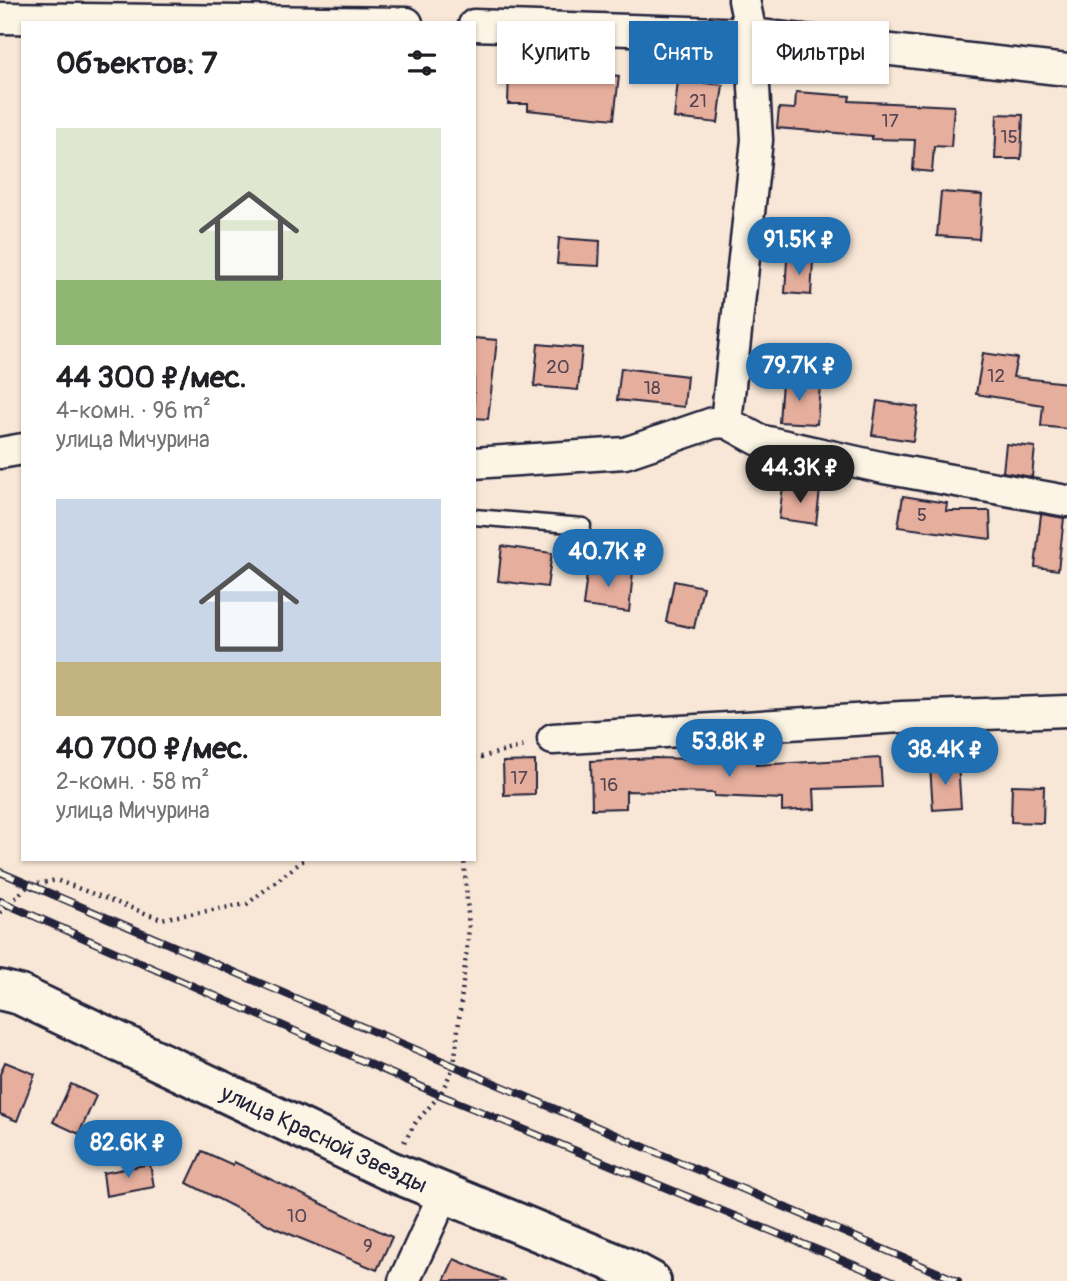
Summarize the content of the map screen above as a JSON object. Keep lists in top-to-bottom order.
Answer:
{
  "streets": {
    "street": ["улица Красной Звезды"]
  },
  "house_numbers": [
    "21",
    "17",
    "15",
    "20",
    "12",
    "18",
    "5",
    "17",
    "16",
    "10",
    "9"
  ],
  "page": {
    "chip": ["Купить", "Снять", "Фильтры"],
    "heading": "Объектов: 7",
    "list": [
      {
        "name": "44 300 ₽/мес.",
        "note": "4-комн. · 96 m² · улица Мичурина"
      },
      {
        "name": "40 700 ₽/мес.",
        "note": "2-комн. · 58 m² · улица Мичурина"
      }
    ],
    "price": [
      "91.5K ₽",
      "79.7K ₽",
      "44.3K ₽",
      "40.7K ₽",
      "53.8K ₽",
      "38.4K ₽",
      "82.6K ₽"
    ]
  }
}
